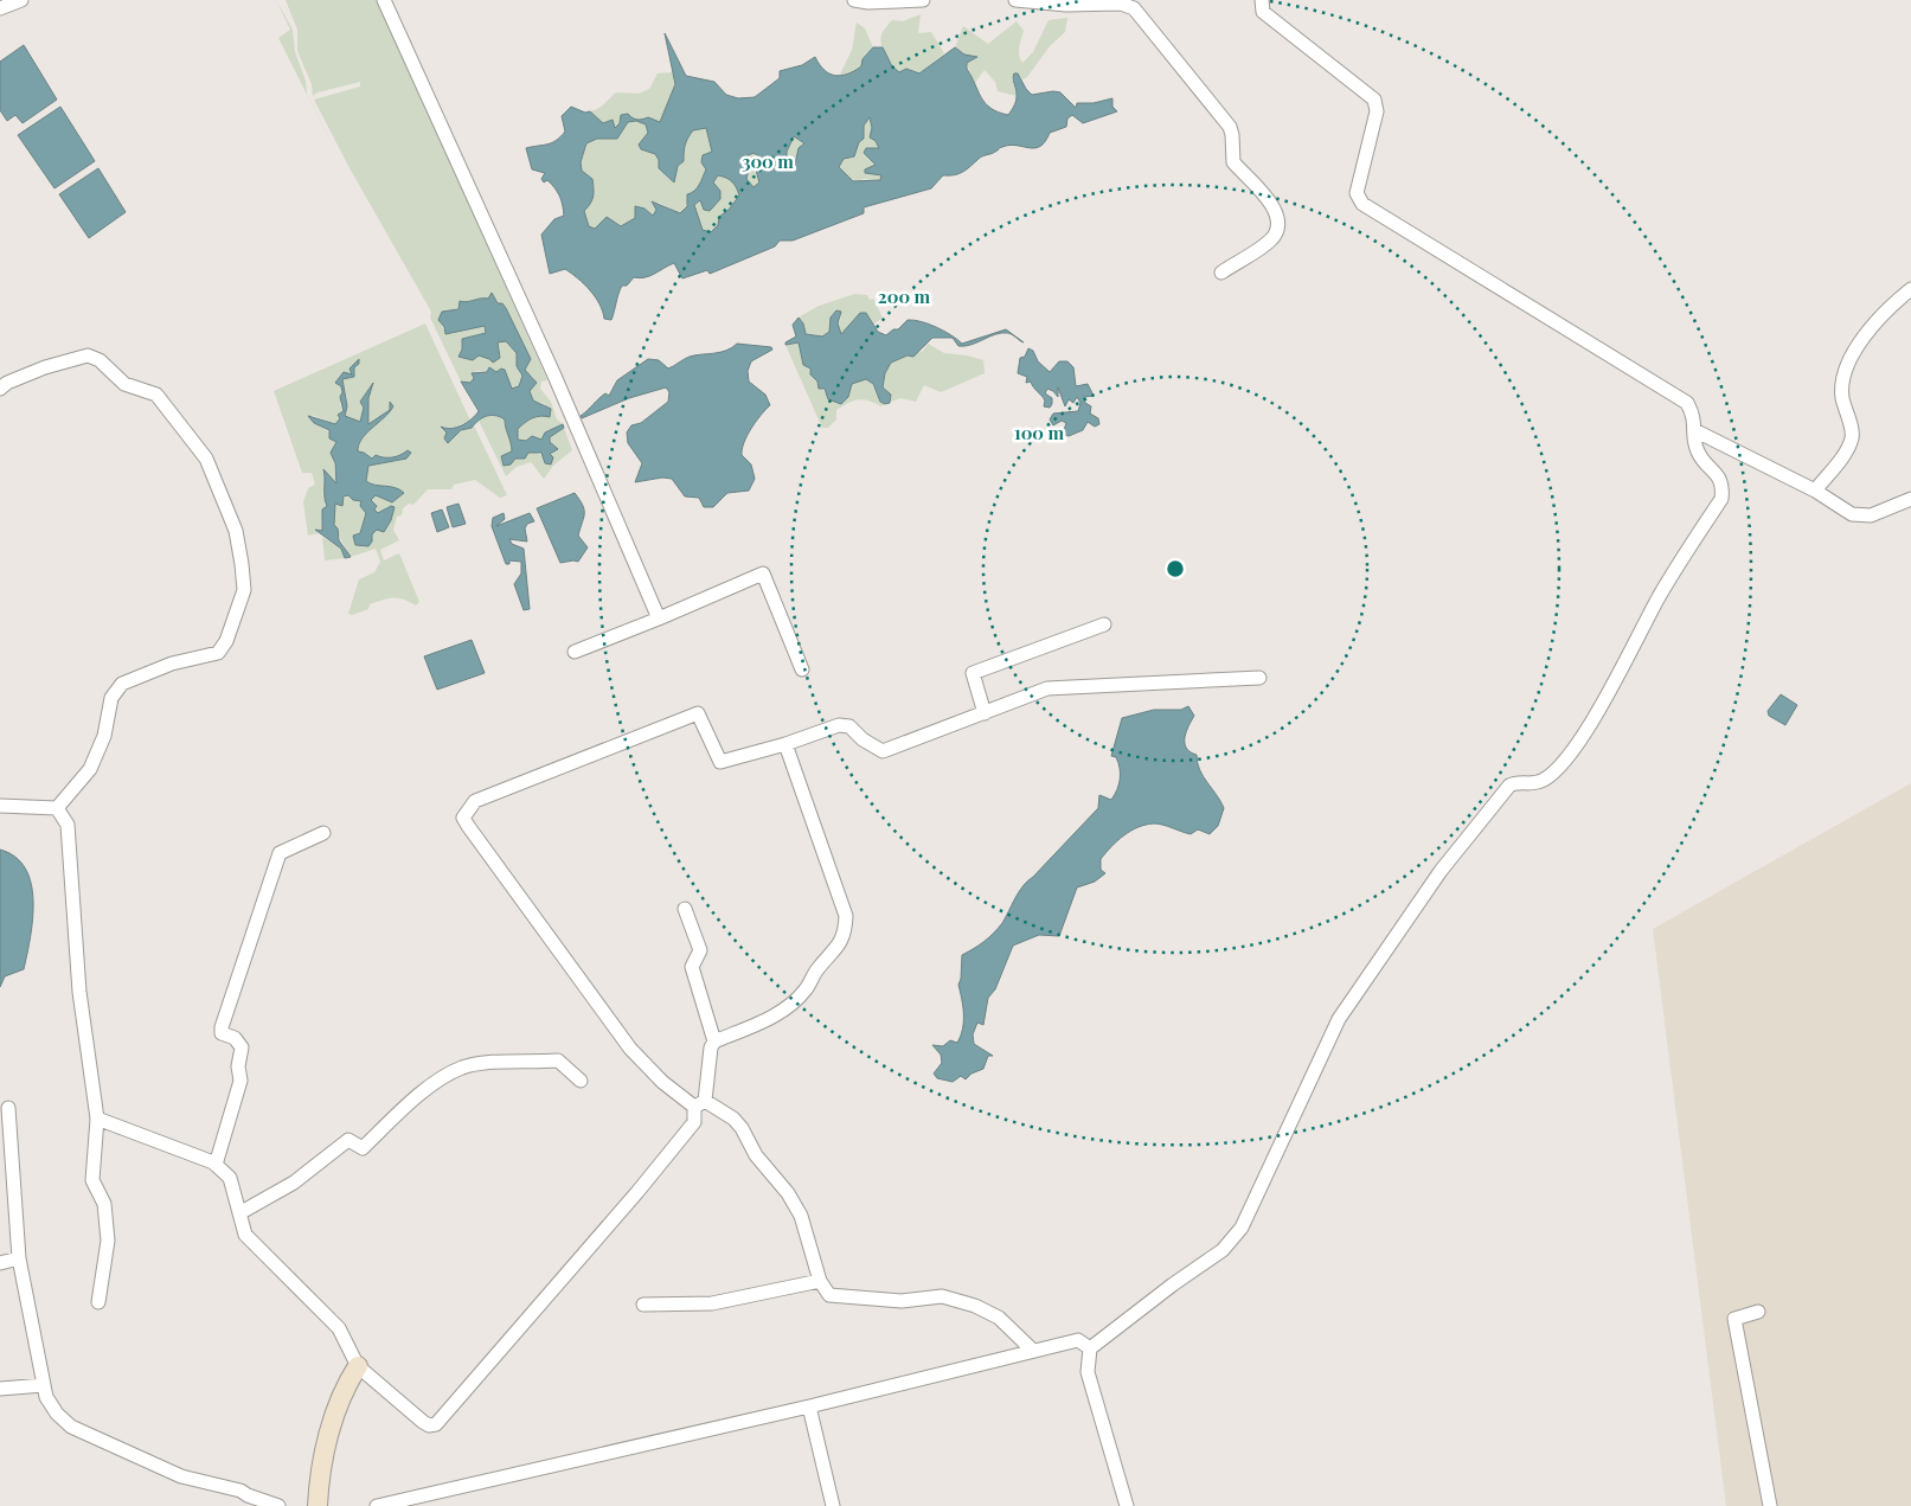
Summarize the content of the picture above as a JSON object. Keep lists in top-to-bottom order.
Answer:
{
  "rings": ["300 m", "200 m", "100 m"]
}
